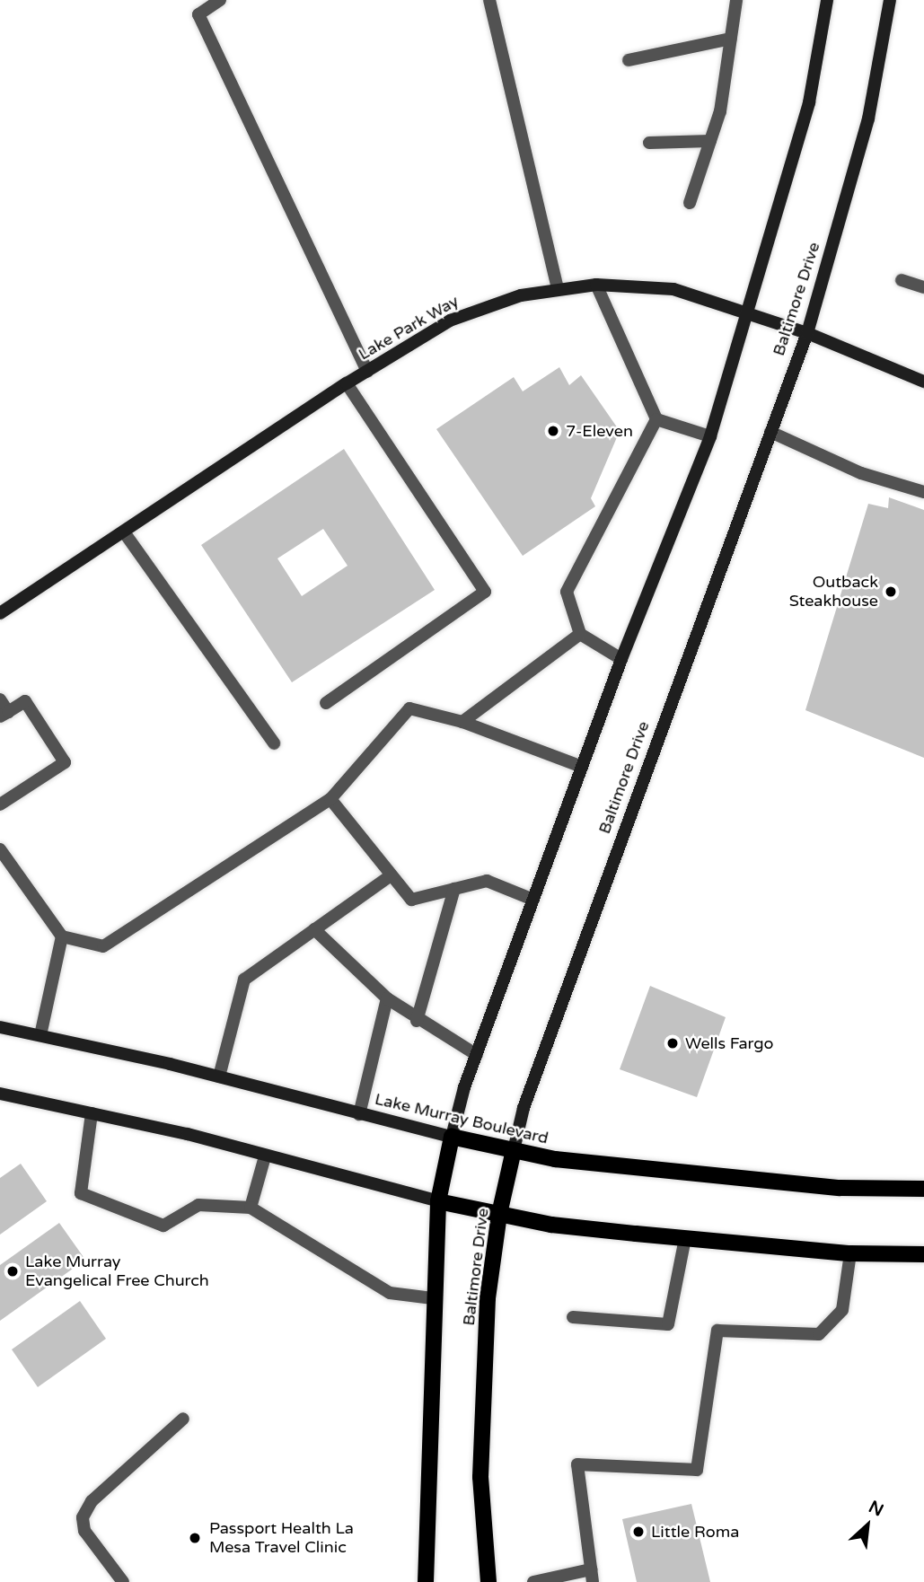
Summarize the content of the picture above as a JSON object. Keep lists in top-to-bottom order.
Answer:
{
  "streets": {
    "main road": ["Baltimore Drive", "Lake Park Way", "Lake Murray Boulevard"]
  },
  "crossings": [
    ["Baltimore Drive", "Lake Park Way"],
    ["Baltimore Drive", "Lake Murray Boulevard"]
  ],
  "places": [
    "7-Eleven",
    "Outback Steakhouse",
    "Wells Fargo",
    "Lake Murray Evangelical Free Church",
    "Little Roma",
    "Passport Health La Mesa Travel Clinic"
  ],
  "north": "top right"
}
